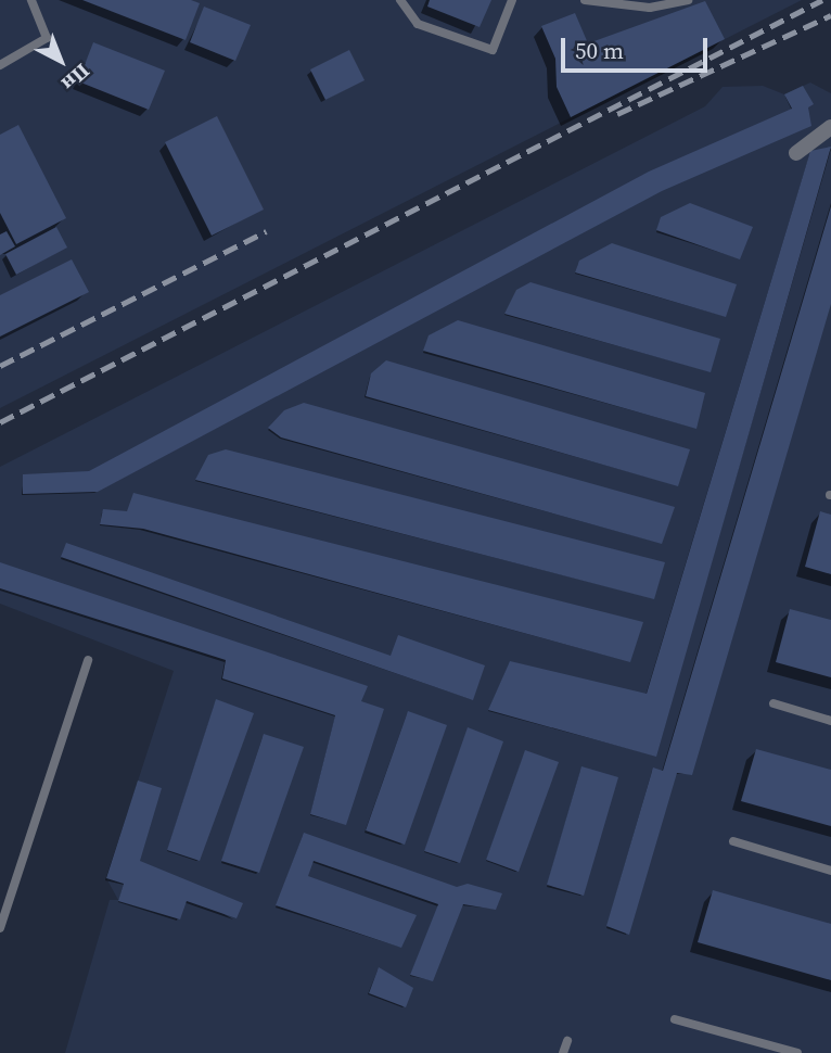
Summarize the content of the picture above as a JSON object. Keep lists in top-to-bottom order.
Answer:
{
  "scale_bar": "50 m",
  "north": "bottom right"
}
